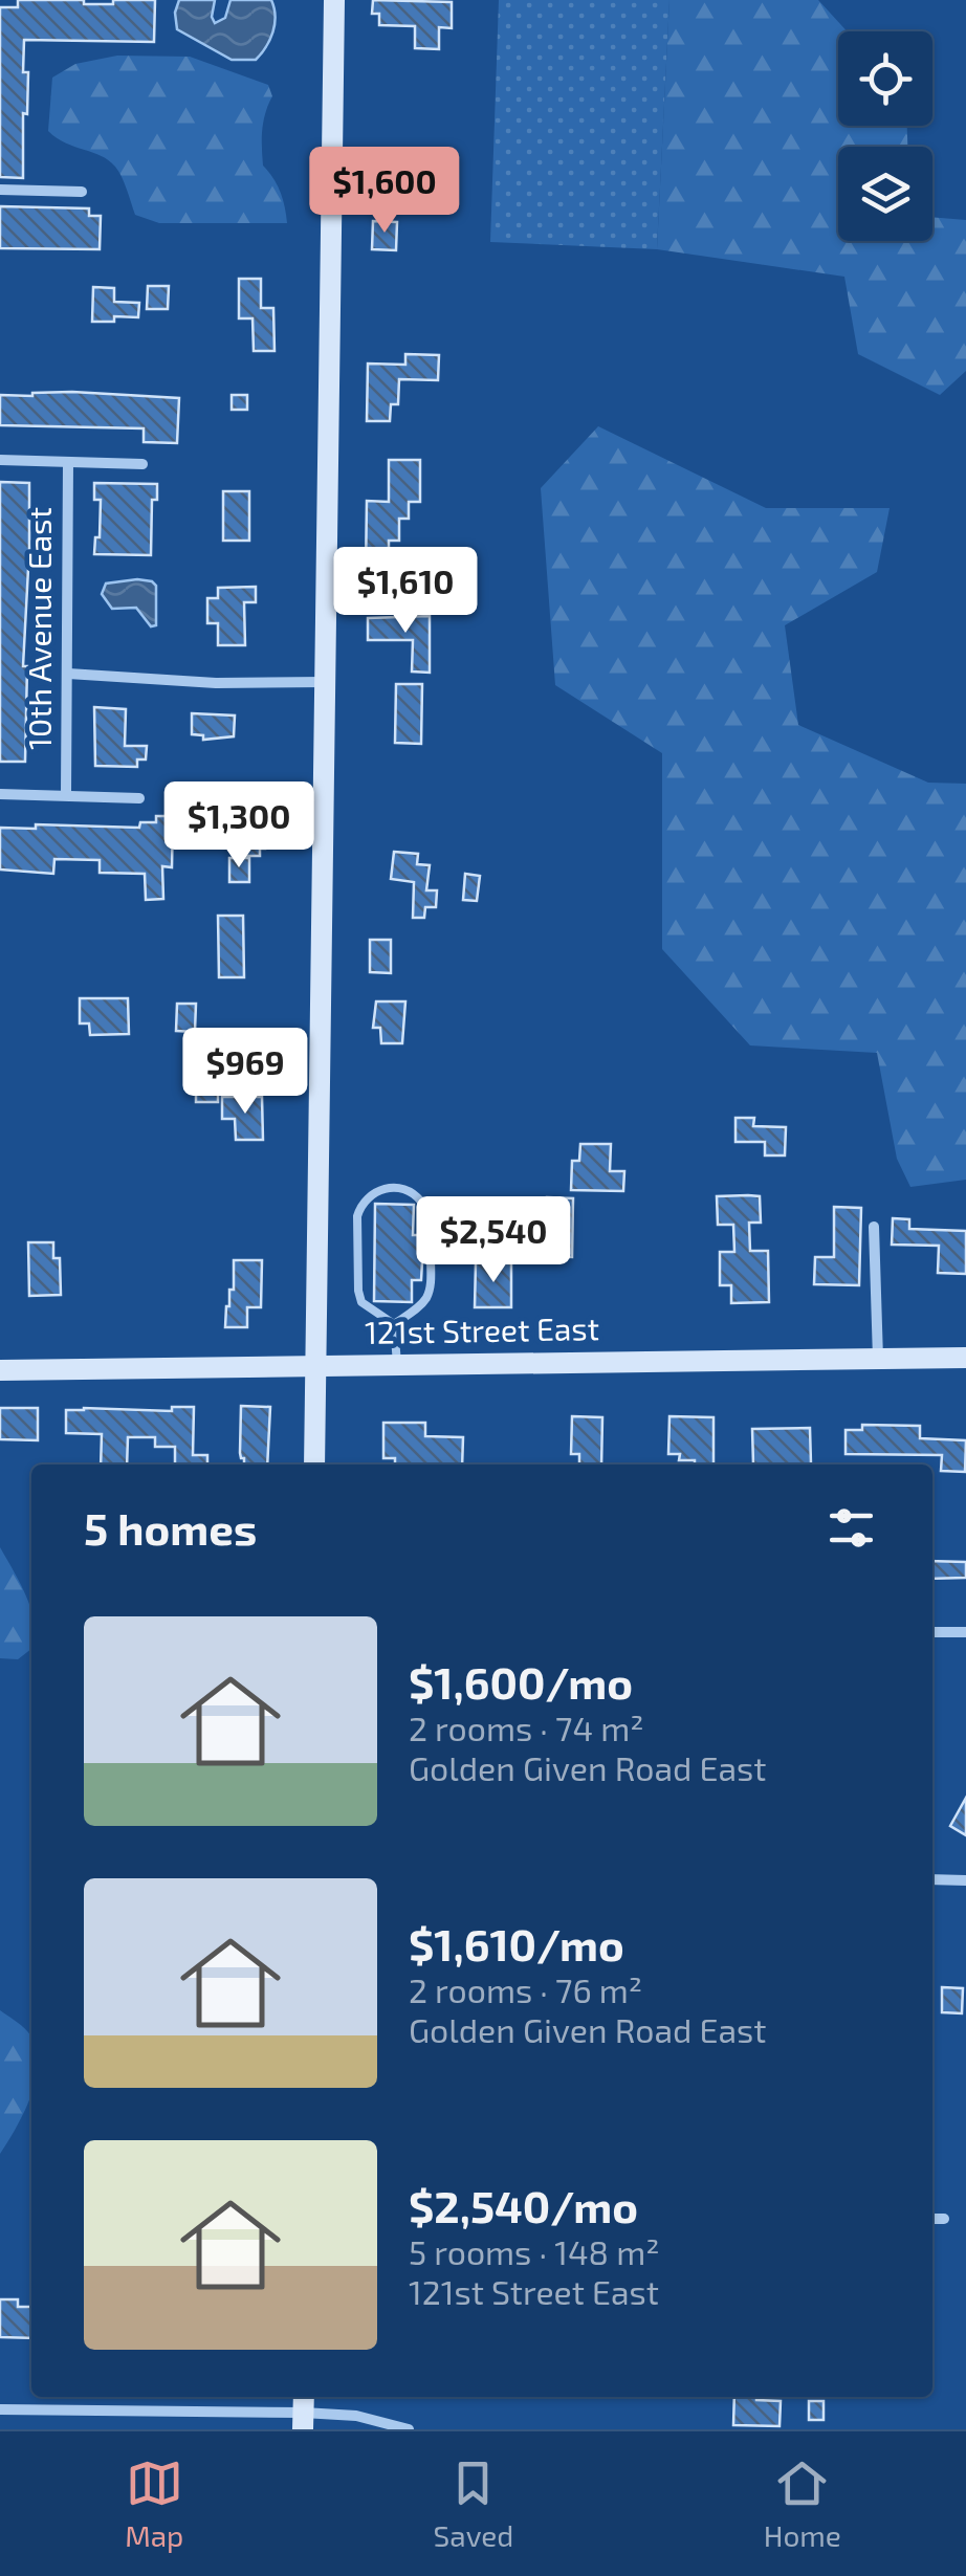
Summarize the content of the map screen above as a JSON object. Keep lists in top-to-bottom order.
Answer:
{
  "streets": {
    "street": ["10th Avenue East", "121st Street East"]
  },
  "page": {
    "price": [
      "$1,600",
      "$1,610",
      "$1,300",
      "$969",
      "$2,540"
    ],
    "heading": "5 homes",
    "list": [
      {
        "name": "$1,600/mo",
        "note": "2 rooms · 74 m² · Golden Given Road East"
      },
      {
        "name": "$1,610/mo",
        "note": "2 rooms · 76 m² · Golden Given Road East"
      },
      {
        "name": "$2,540/mo",
        "note": "5 rooms · 148 m² · 121st Street East"
      }
    ],
    "tabs": ["Map", "Saved", "Home"]
  }
}
